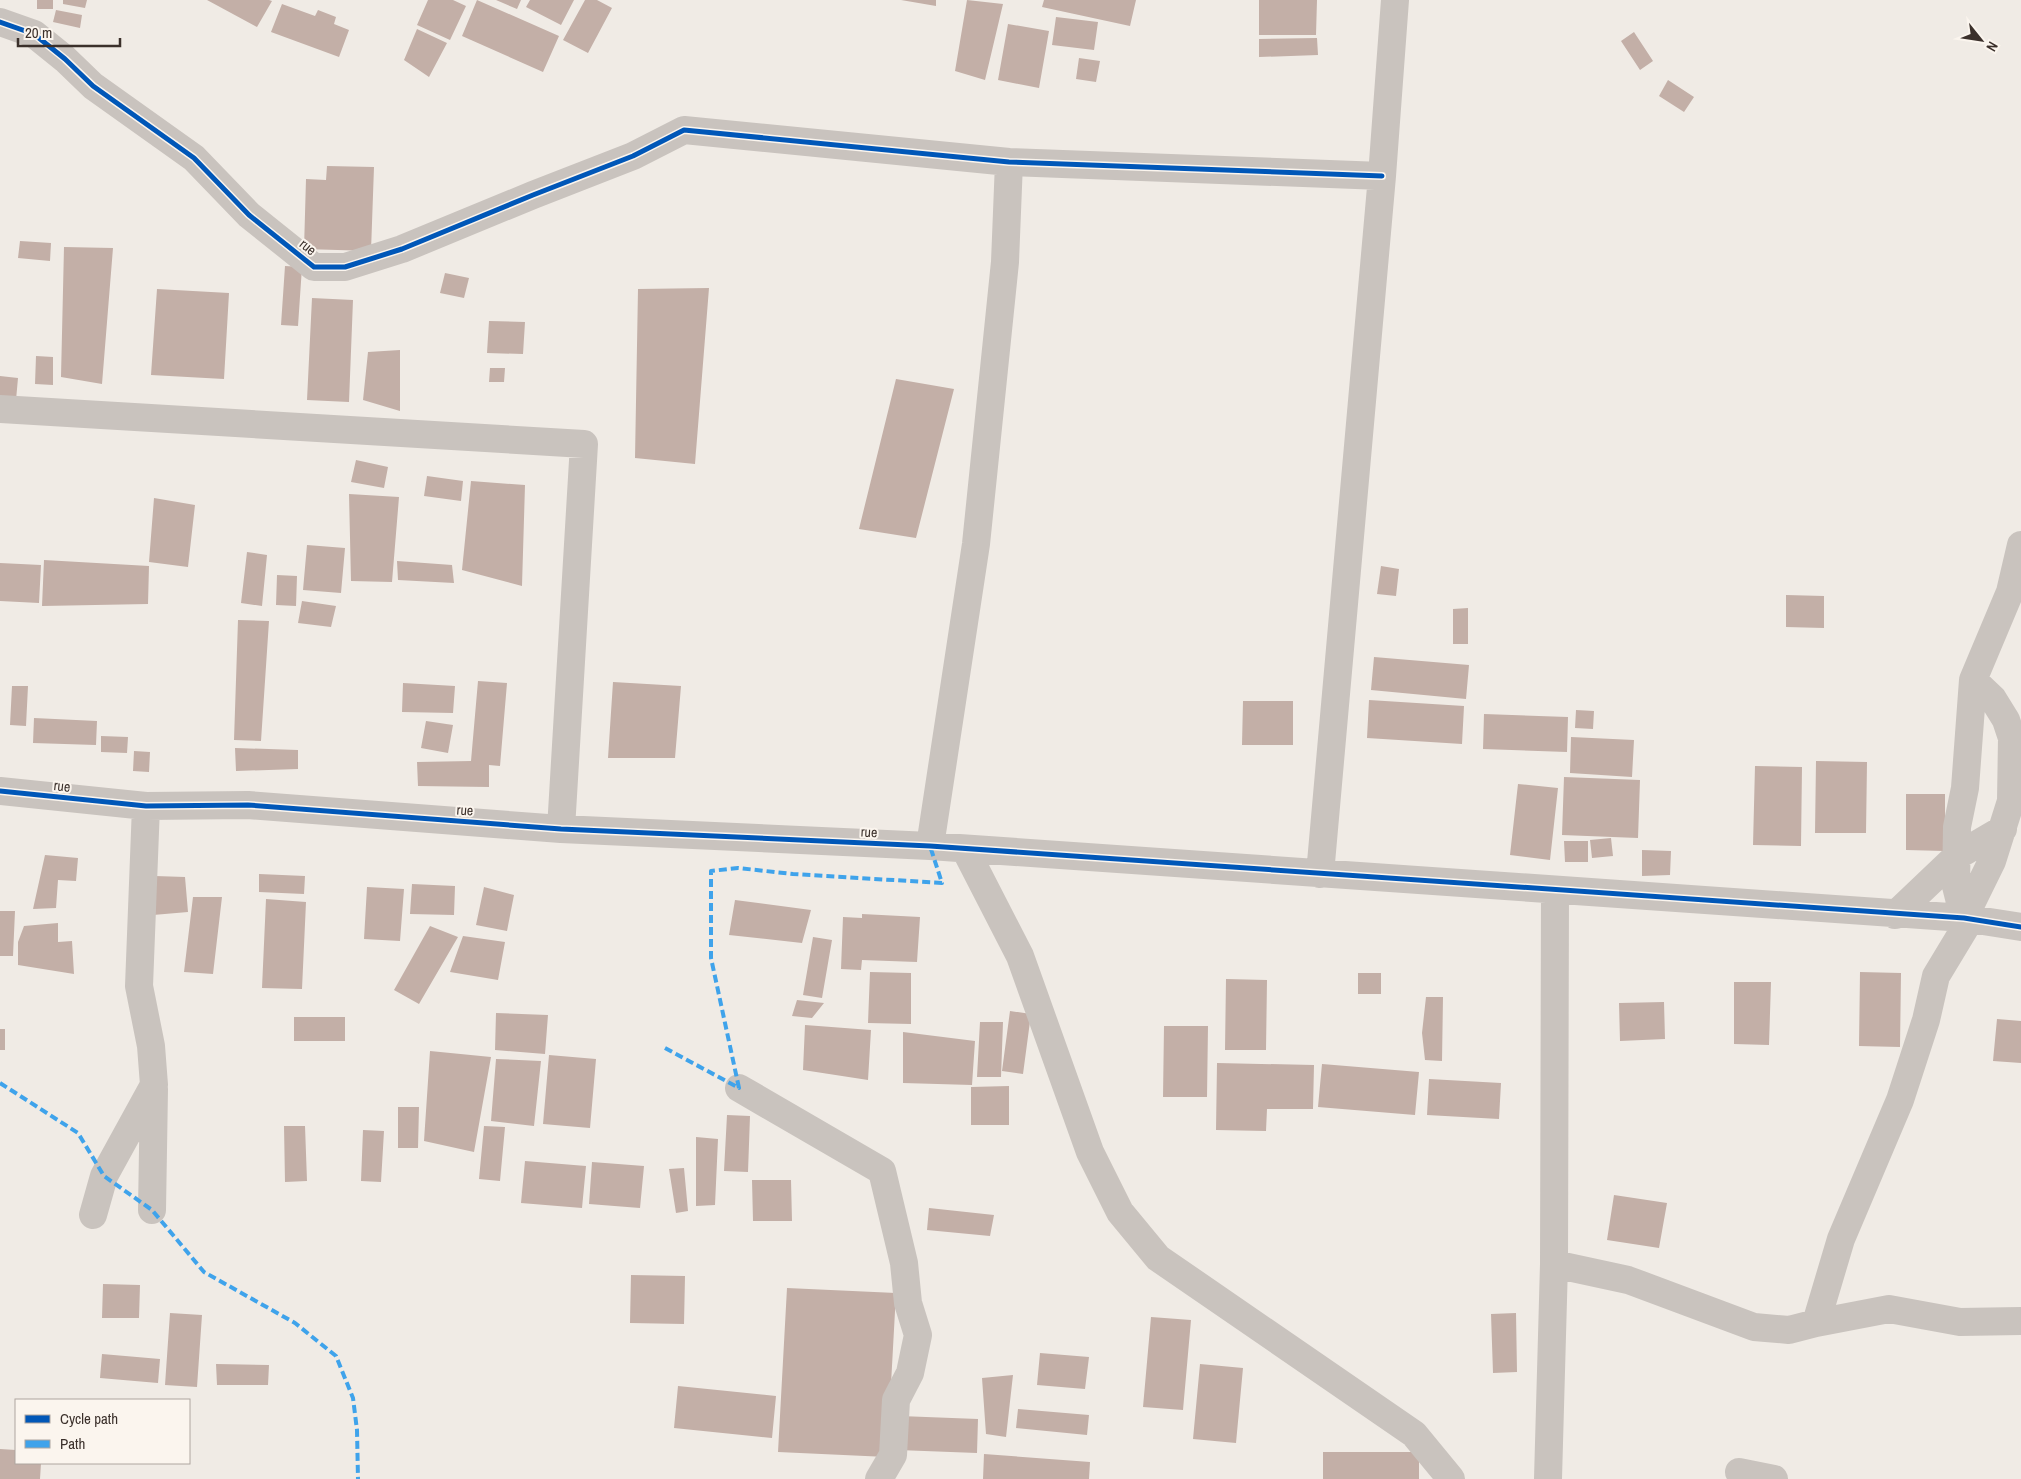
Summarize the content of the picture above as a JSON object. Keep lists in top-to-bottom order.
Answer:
{
  "streets": {
    "street": ["rue"]
  },
  "legend": ["Cycle path", "Path"],
  "scale_bar": "20 m",
  "north": "bottom right"
}
